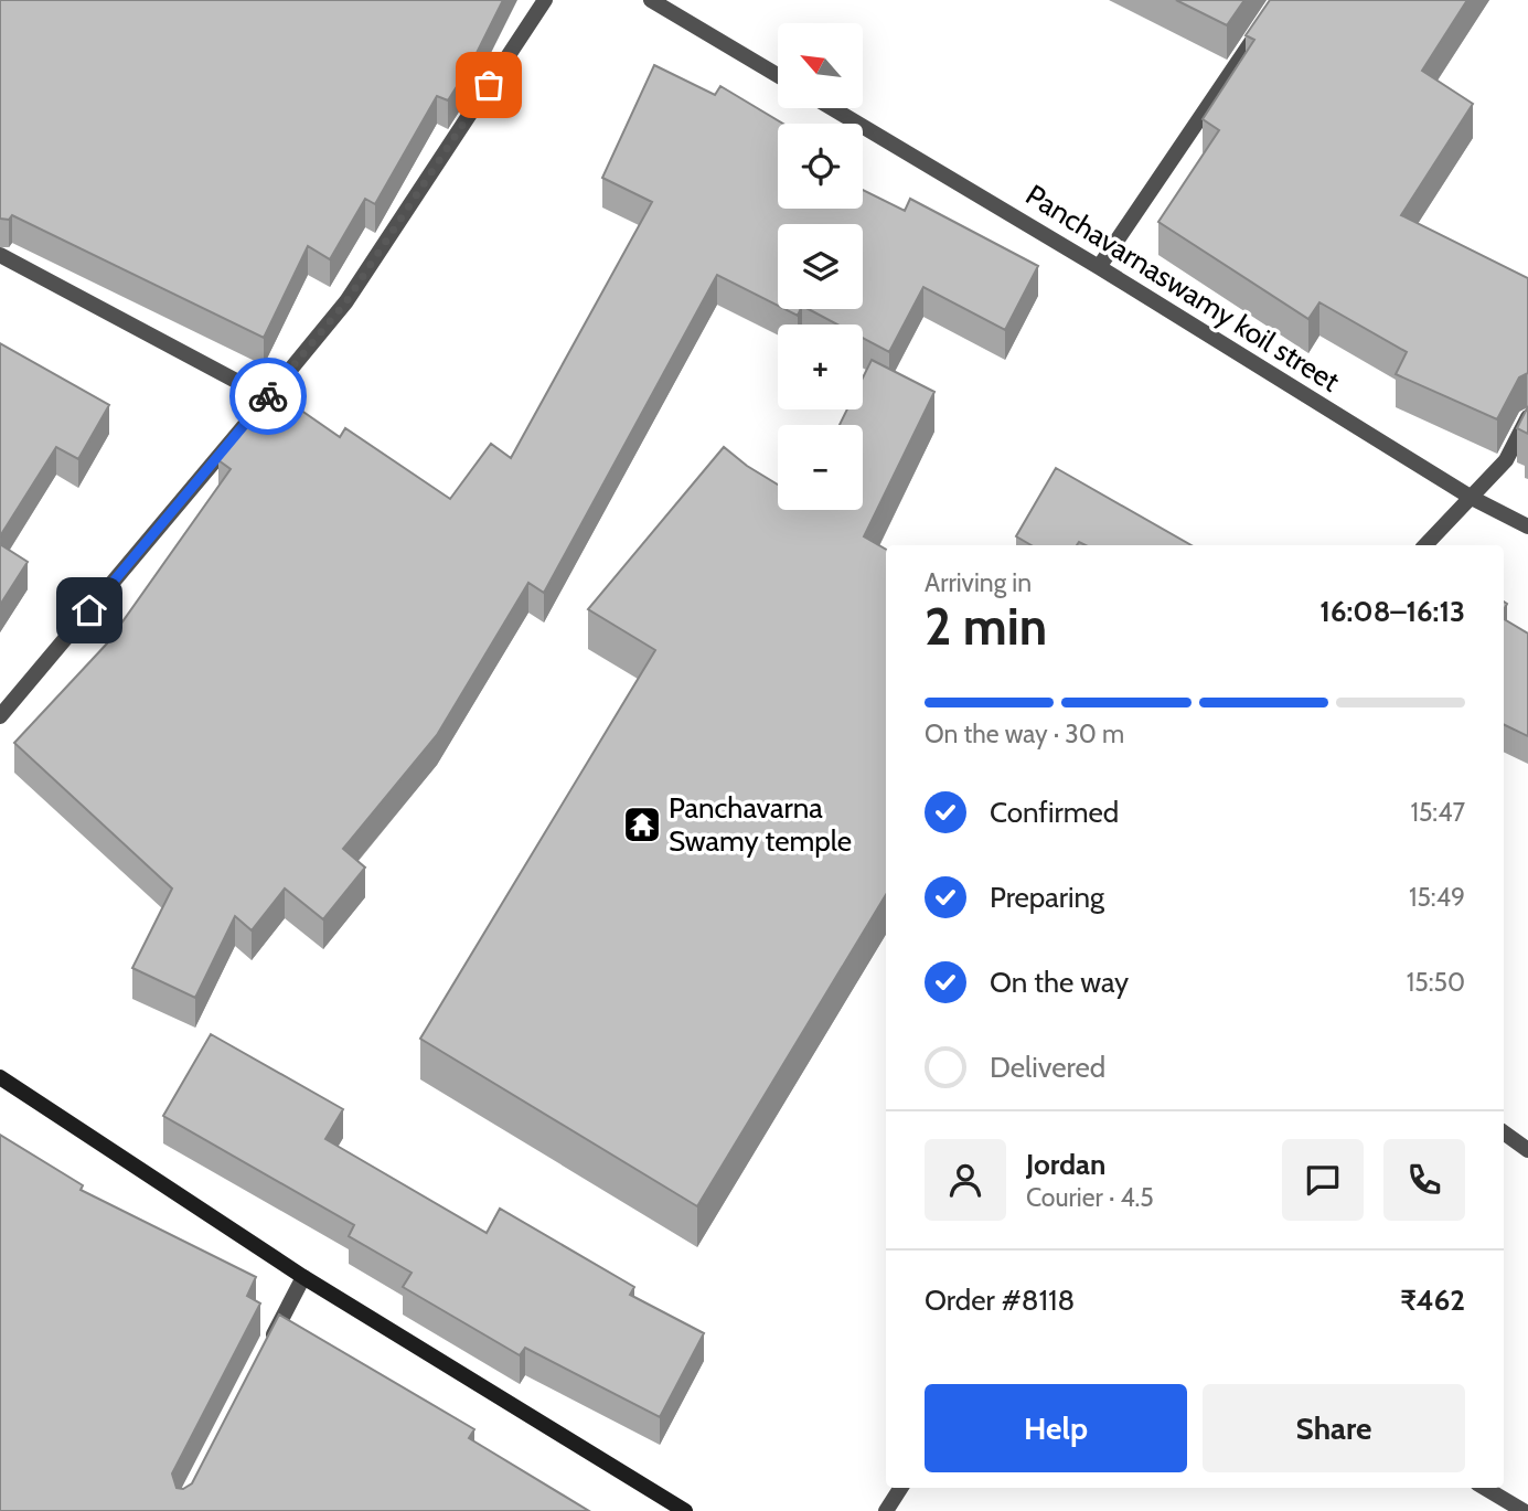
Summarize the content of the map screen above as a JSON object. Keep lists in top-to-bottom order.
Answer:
{
  "streets": {
    "street": ["Panchavarnaswamy koil street"]
  },
  "places": {
    "temple": ["Panchavarna Swamy temple"]
  },
  "north": "top left",
  "page": {
    "map_buttons": ["+", "−"],
    "heading": ["2 min", "Arriving in", "16:08–16:13"],
    "panel": [
      "Jordan",
      "Courier · 4.5",
      "Order #8118",
      "₹462"
    ],
    "bar": "On the way · 30 m",
    "list": [
      ["Confirmed", "15:47"],
      ["Preparing", "15:49"],
      ["On the way", "15:50"],
      "Delivered"
    ],
    "buttons": ["Help", "Share"]
  }
}
